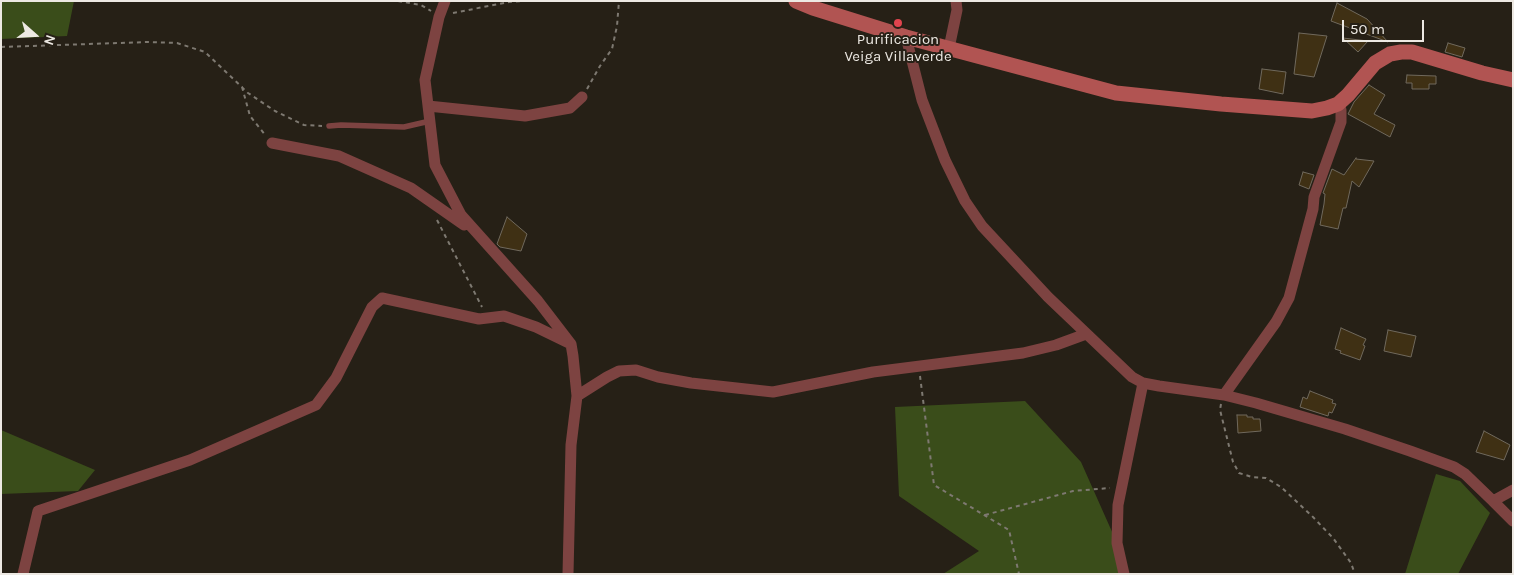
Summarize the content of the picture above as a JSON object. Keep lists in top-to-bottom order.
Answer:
{
  "places": ["Purificacion Veiga Villaverde"],
  "scale_bar": "50 m",
  "north": "right"
}
